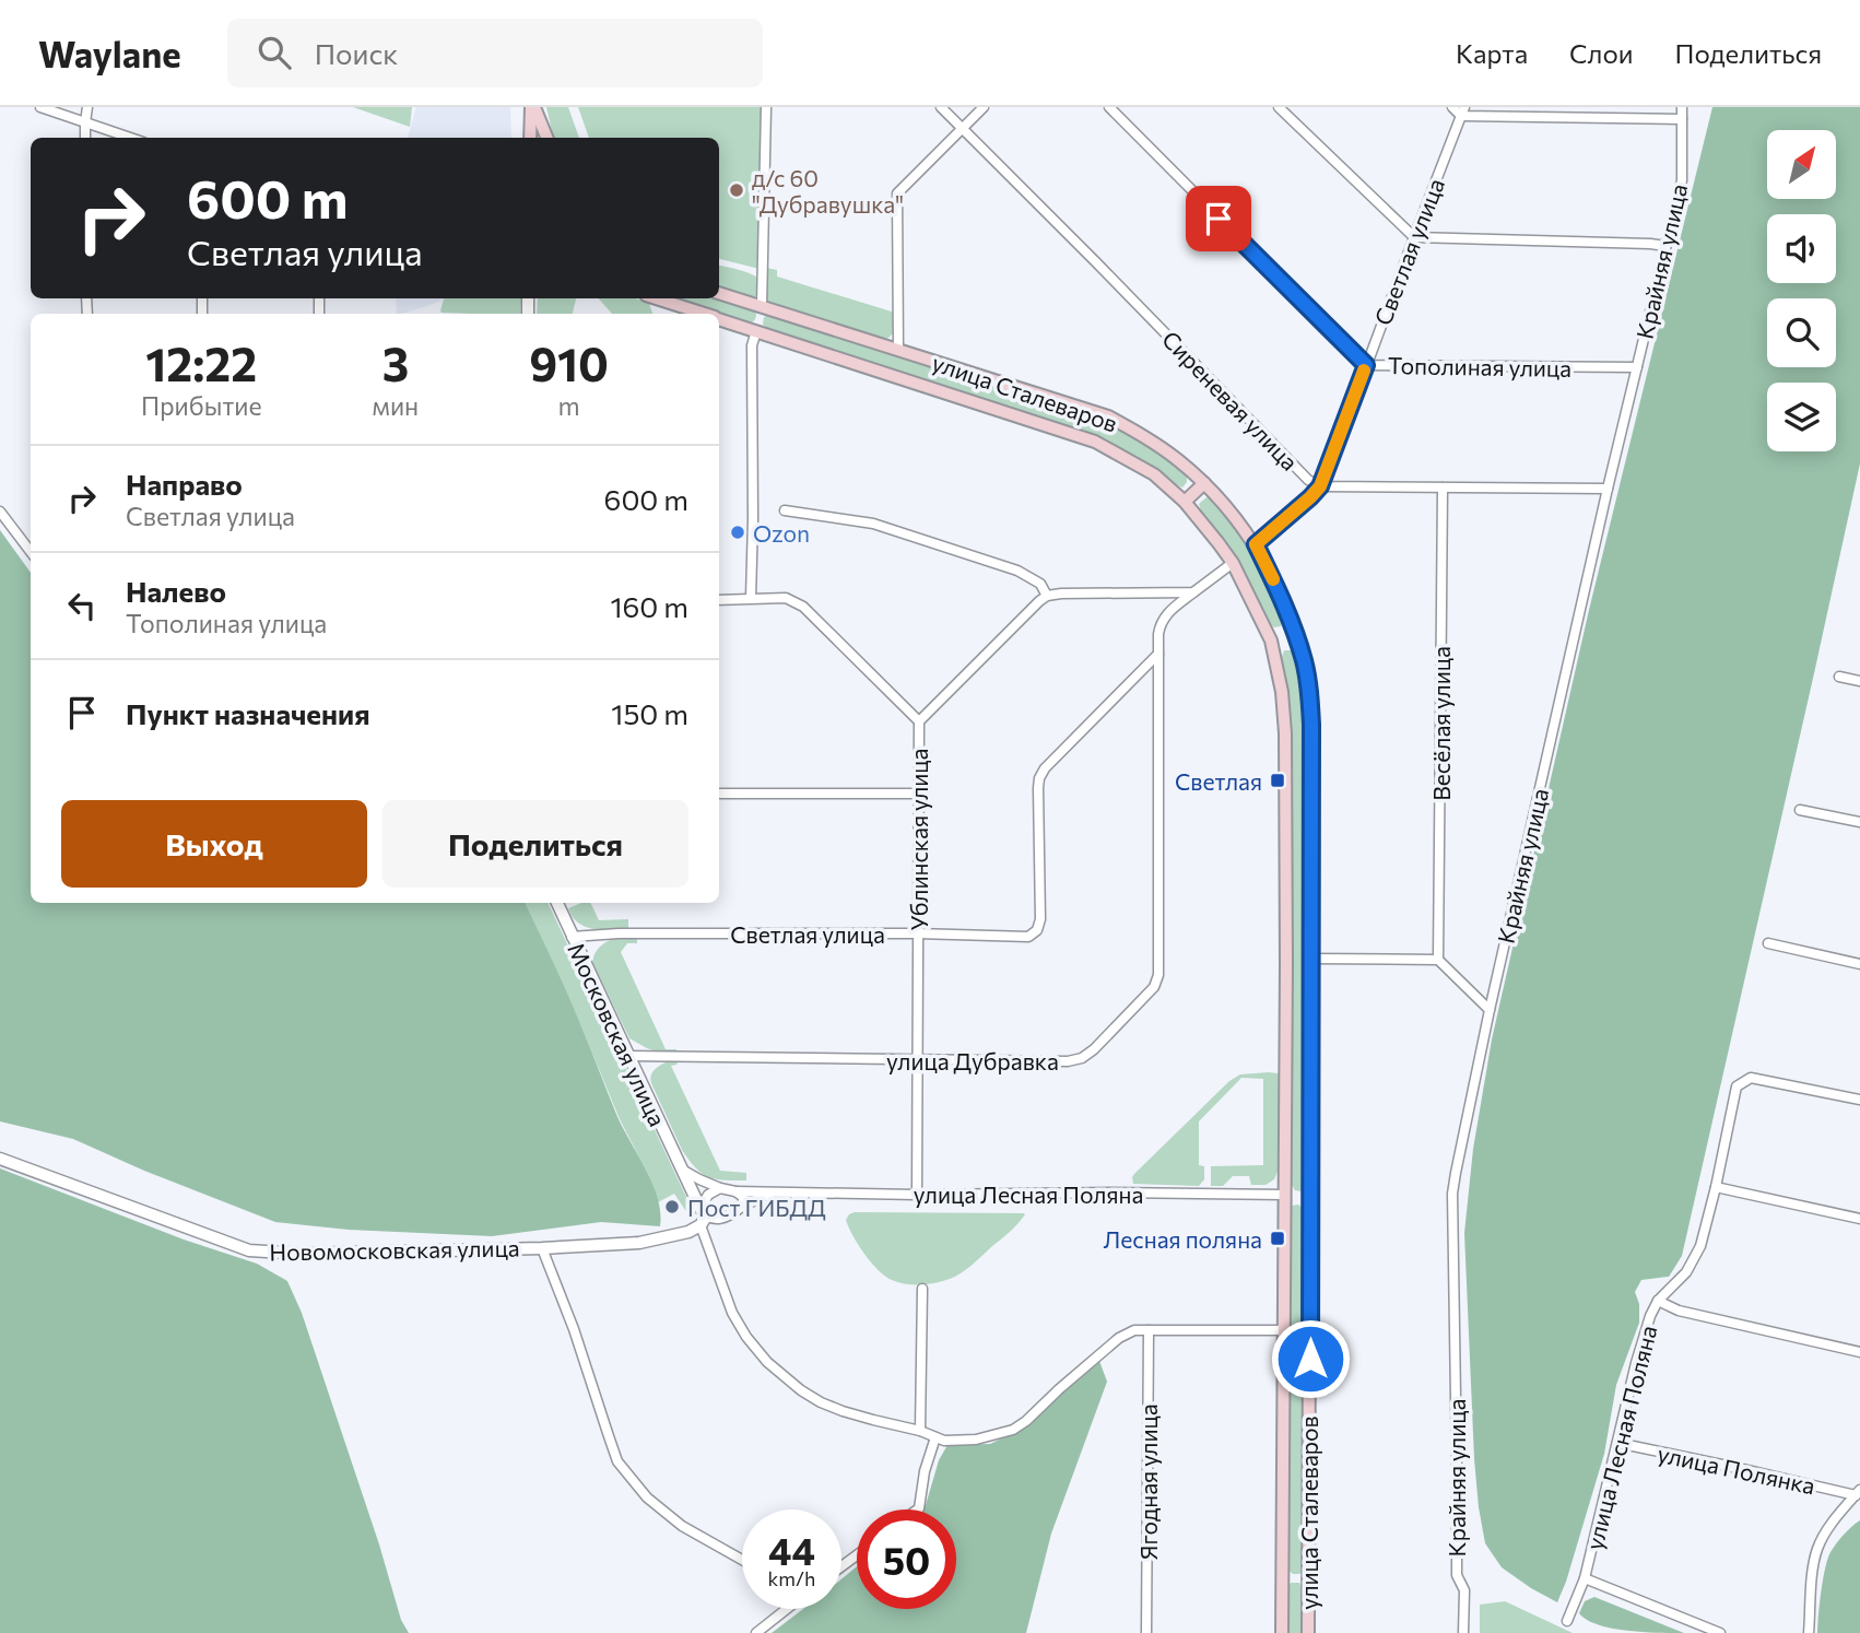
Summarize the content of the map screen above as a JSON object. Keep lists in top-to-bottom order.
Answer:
{
  "streets": {
    "main road": ["улица Сталеваров"],
    "street": [
      "Светлая улица",
      "Крайняя улица",
      "Тополиная улица",
      "Сиреневая улица",
      "Весёлая улица",
      "Ублинская улица",
      "Московская улица",
      "улица Дубравка",
      "улица Лесная Поляна",
      "Новомосковская улица",
      "улица Полянка",
      "Ягодная улица"
    ]
  },
  "crossings": [
    ["Светлая улица", "Тополиная улица"],
    ["Светлая улица", "улица Сталеваров"],
    ["Светлая улица", "Сиреневая улица"],
    ["Светлая улица", "Ублинская улица"],
    ["Светлая улица", "Московская улица"],
    ["Светлая улица", "улица Дубравка"],
    ["Крайняя улица", "Тополиная улица"],
    ["Крайняя улица", "Сиреневая улица"],
    ["улица Сталеваров", "Московская улица"],
    ["улица Сталеваров", "улица Лесная Поляна"],
    ["Сиреневая улица", "Весёлая улица"],
    ["Ублинская улица", "улица Дубравка"],
    ["Ублинская улица", "улица Лесная Поляна"],
    ["Московская улица", "улица Дубравка"],
    ["Московская улица", "улица Лесная Поляна"],
    ["Московская улица", "Новомосковская улица"],
    ["Московская улица", "Ягодная улица"],
    ["улица Лесная Поляна", "Новомосковская улица"],
    ["улица Лесная Поляна", "улица Полянка"]
  ],
  "places": {
    "other": ["д/с 60 \"Дубравушка\"", "Ozon", "Пост ГИБДД"],
    "transit": ["Светлая", "Лесная поляна"]
  },
  "north": "top right",
  "page": {
    "header": "Waylane",
    "search": "Поиск",
    "nav": ["Карта", "Слои", "Поделиться"],
    "turn": ["600 m", "Светлая улица"],
    "eta": [
      "12:22",
      "Прибытие",
      "3",
      "мин",
      "910",
      "m"
    ],
    "list": [
      {
        "name": "Направо",
        "note": "Светлая улица",
        "value": "600 m"
      },
      {
        "name": "Налево",
        "note": "Тополиная улица",
        "value": "160 m"
      },
      {
        "name": "Пункт назначения",
        "value": "150 m"
      }
    ],
    "buttons": ["Выход", "Поделиться"],
    "speed": "44 km/h",
    "limit": "50"
  }
}
